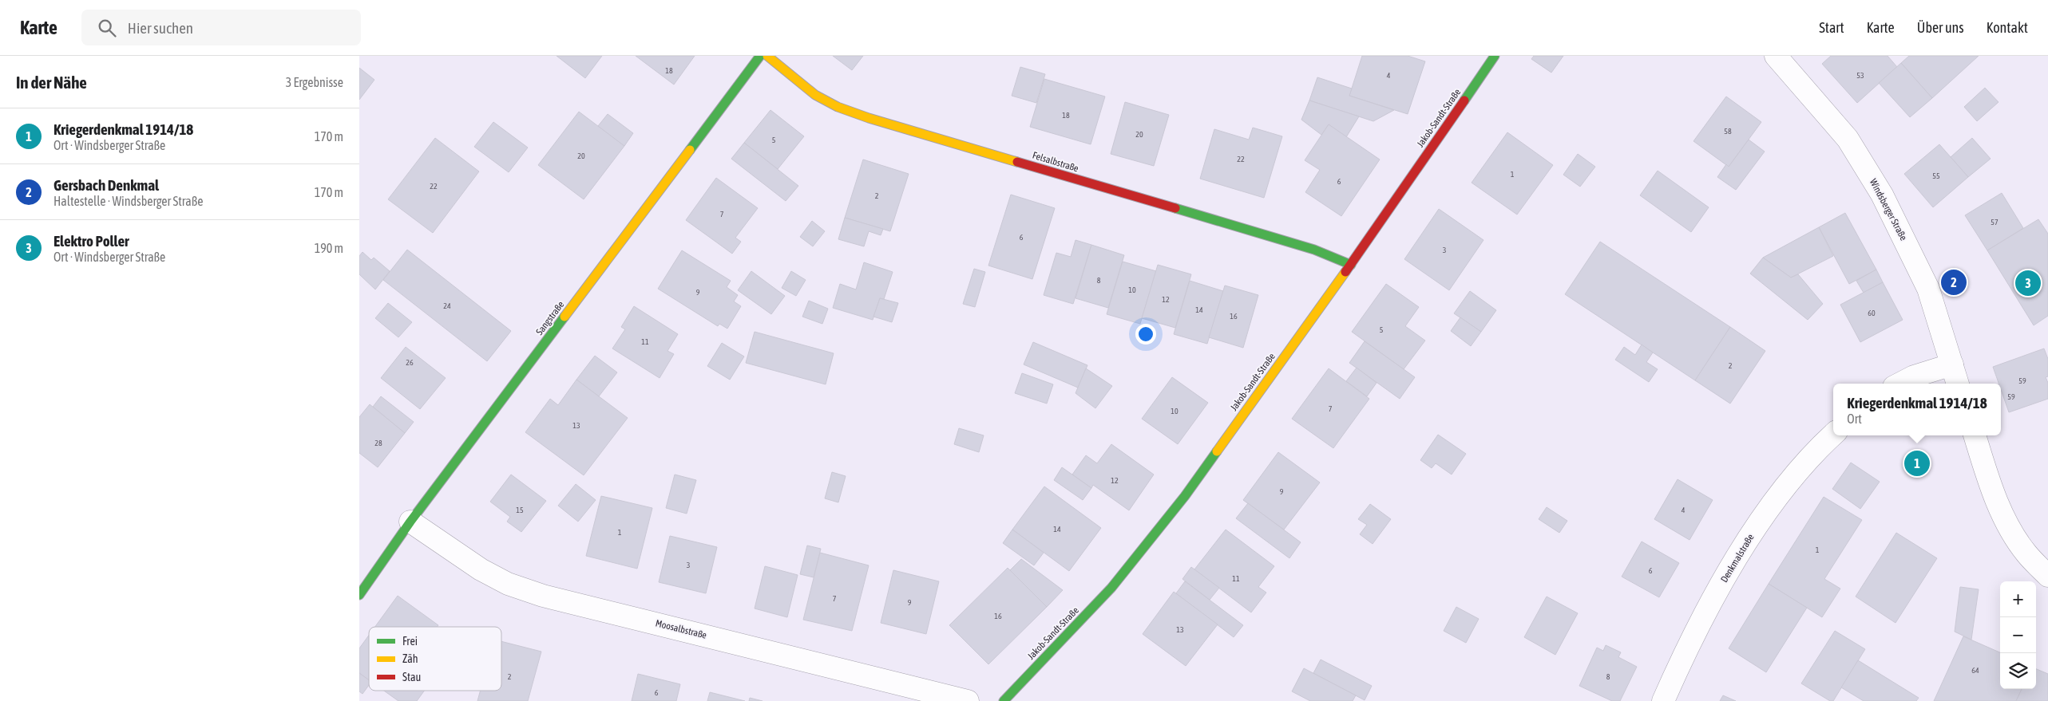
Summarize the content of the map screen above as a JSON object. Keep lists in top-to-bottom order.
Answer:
{
  "streets": {
    "street": [
      "Jakob-Sandt-Straße",
      "Felsalbstraße",
      "Windsberger Straße",
      "Sangstraße",
      "Denkmalstraße",
      "Moosalbstraße"
    ]
  },
  "crossings": [
    ["Jakob-Sandt-Straße", "Felsalbstraße"],
    ["Sangstraße", "Moosalbstraße"]
  ],
  "house_numbers": [
    "18",
    "4",
    "53",
    "18",
    "58",
    "20",
    "5",
    "20",
    "22",
    "1",
    "55",
    "6",
    "22",
    "2",
    "7",
    "57",
    "6",
    "3",
    "8",
    "10",
    "9",
    "12",
    "24",
    "14",
    "60",
    "16",
    "5",
    "11",
    "26",
    "2",
    "59",
    "59",
    "7",
    "10",
    "13",
    "28",
    "12",
    "9",
    "15",
    "4",
    "14",
    "1",
    "1",
    "3",
    "6",
    "11",
    "7",
    "9",
    "16",
    "13",
    "64",
    "2",
    "8",
    "6"
  ],
  "legend": ["Frei", "Zäh", "Stau"],
  "page": {
    "header": "Karte",
    "search": "Hier suchen",
    "nav": [
      "Start",
      "Karte",
      "Über uns",
      "Kontakt"
    ],
    "heading": ["In der Nähe", "3 Ergebnisse"],
    "list": [
      {
        "mark": "1",
        "name": "Kriegerdenkmal 1914/18",
        "note": "Ort · Windsberger Straße",
        "value": "170 m"
      },
      {
        "mark": "2",
        "name": "Gersbach Denkmal",
        "note": "Haltestelle · Windsberger Straße",
        "value": "170 m"
      },
      {
        "mark": "3",
        "name": "Elektro Poller",
        "note": "Ort · Windsberger Straße",
        "value": "190 m"
      }
    ],
    "pins": ["2", "3", "1"],
    "popup": ["Kriegerdenkmal 1914/18", "Ort"],
    "map_buttons": ["+", "−"]
  }
}
